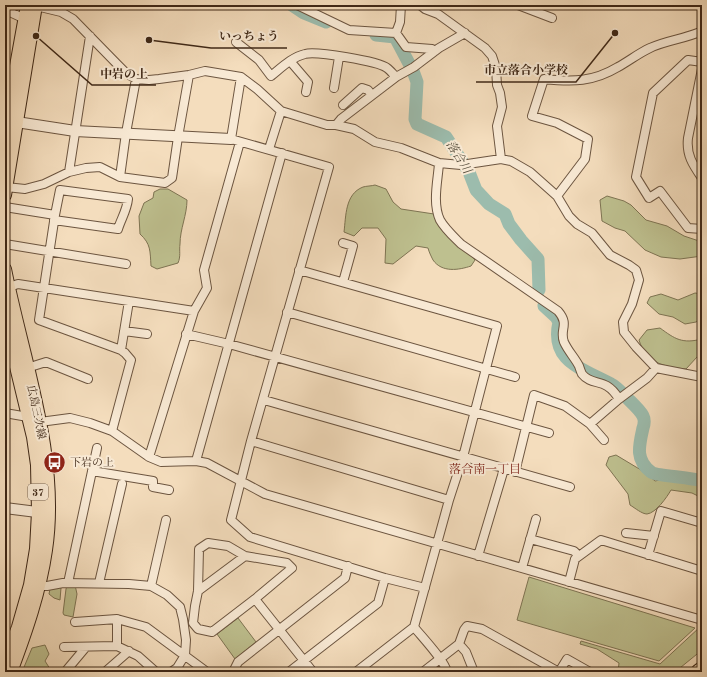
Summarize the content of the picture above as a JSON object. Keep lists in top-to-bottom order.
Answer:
{
  "streets": {
    "main road": ["広島三次線", "37"]
  },
  "districts": ["落合南一丁目"],
  "water": ["落合川"],
  "places": {
    "other": ["市立落合小学校", "中岩の上", "いっちょう"],
    "bus stop": ["下岩の上"]
  }
}
